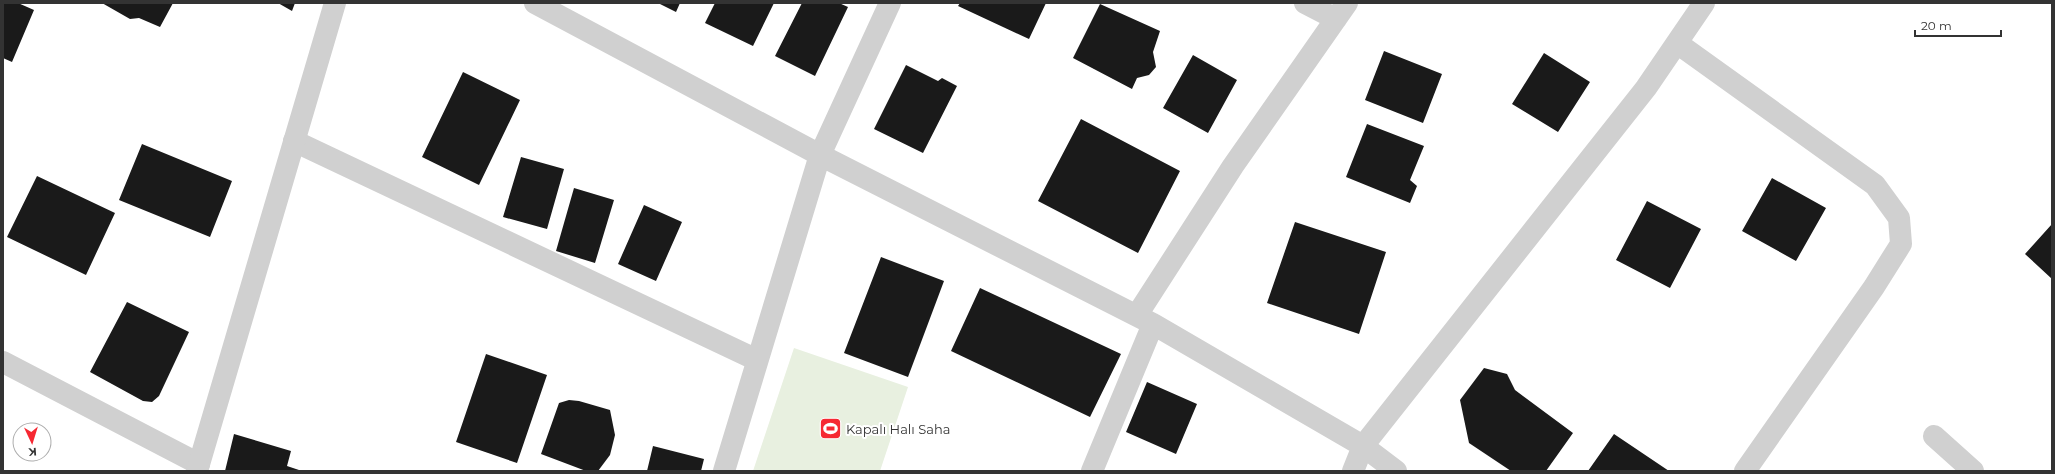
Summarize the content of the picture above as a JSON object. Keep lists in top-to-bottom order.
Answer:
{
  "places": {
    "sports": ["Kapalı Halı Saha"]
  },
  "scale_bar": "20 m",
  "north": "bottom"
}
